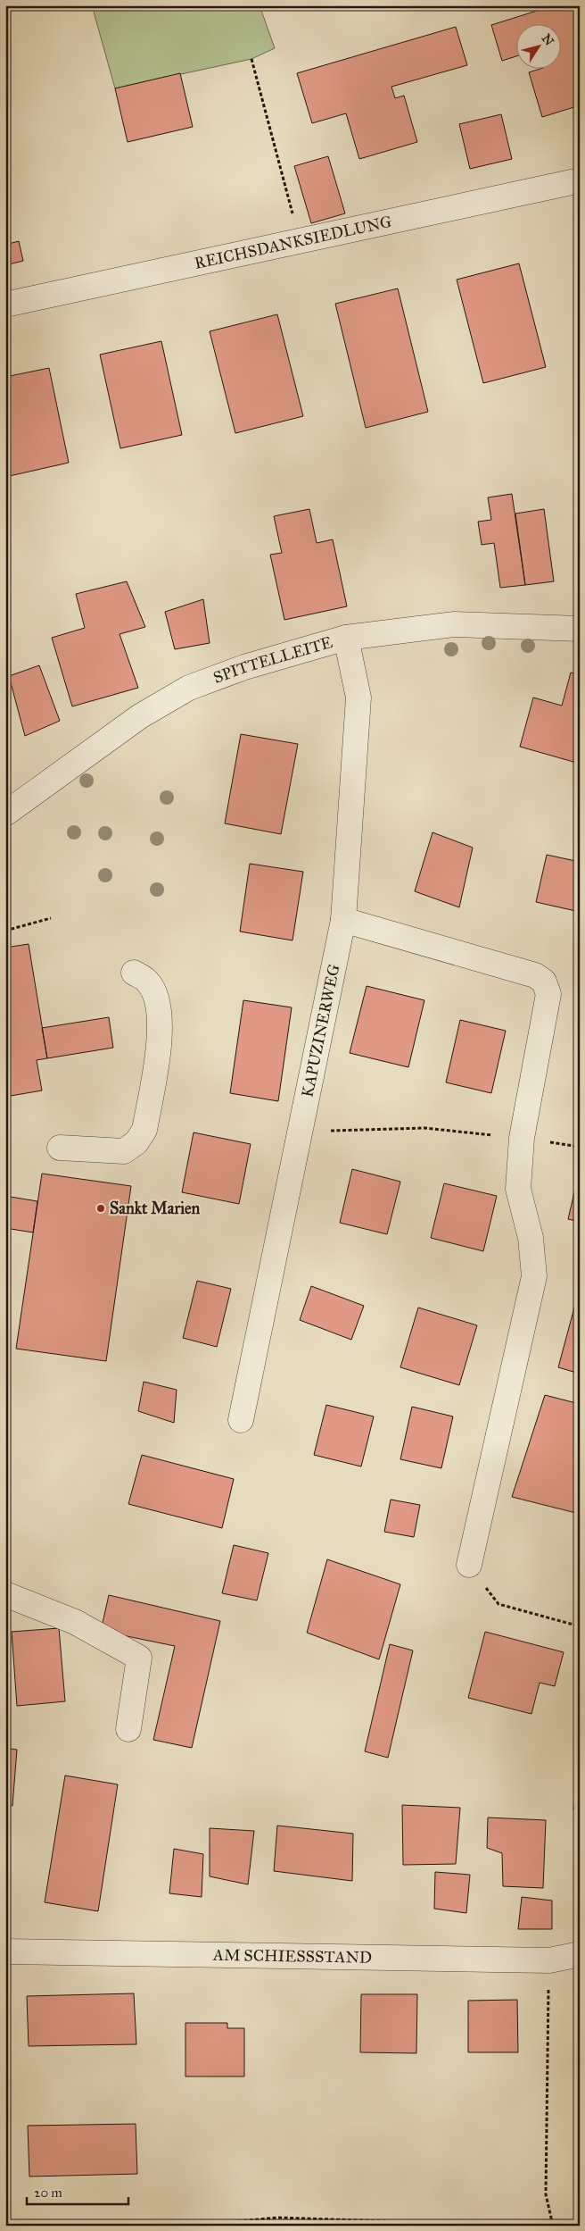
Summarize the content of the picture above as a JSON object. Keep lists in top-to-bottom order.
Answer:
{
  "streets": {
    "street": [
      "REICHSDANKSIEDLUNG",
      "SPITTELLEITE",
      "KAPUZINERWEG",
      "AM SCHIESSSTAND"
    ]
  },
  "crossings": [
    ["SPITTELLEITE", "KAPUZINERWEG"]
  ],
  "places": ["Sankt Marien"],
  "scale_bar": "20 m",
  "north": "top right"
}
